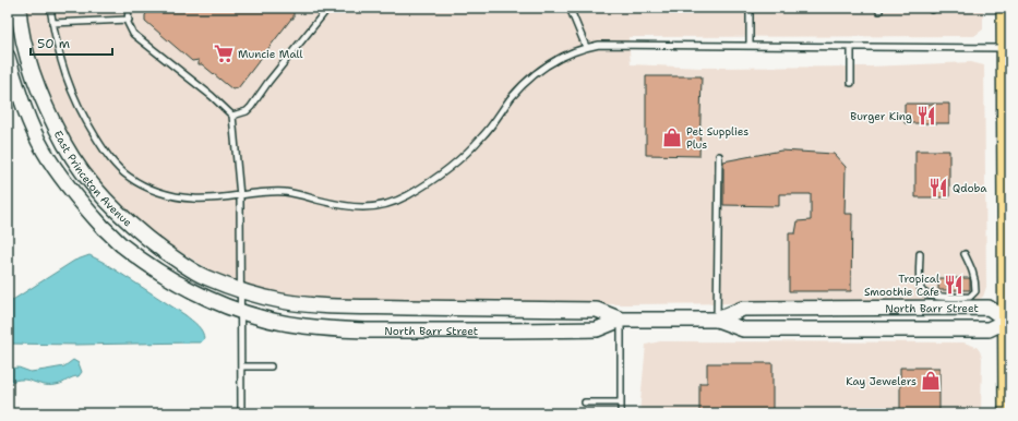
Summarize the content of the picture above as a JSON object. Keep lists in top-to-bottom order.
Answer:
{
  "streets": {
    "street": ["East Princeton Avenue", "North Barr Street"]
  },
  "crossings": [
    ["East Princeton Avenue", "North Barr Street"]
  ],
  "places": {
    "supermarket": ["Muncie Mall"],
    "restaurant": ["Burger King", "Qdoba", "Tropical Smoothie Cafe"],
    "shop": ["Pet Supplies Plus", "Kay Jewelers"]
  },
  "scale_bar": "50 m"
}
